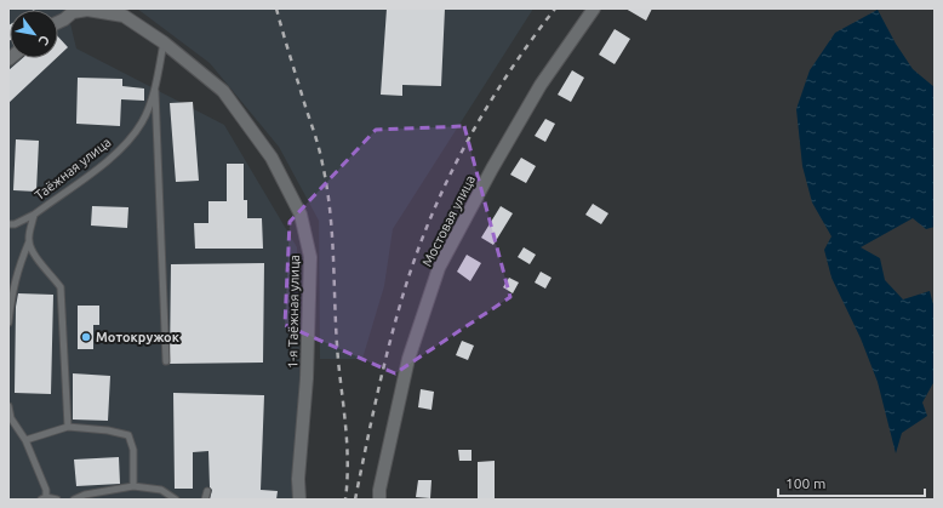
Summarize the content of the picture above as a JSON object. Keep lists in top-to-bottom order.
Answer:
{
  "streets": {
    "street": ["Мостовая улица", "1-я Таёжная улица"],
    "lane": ["Таёжная улица"]
  },
  "crossings": [
    ["Таёжная улица", "1-я Таёжная улица"]
  ],
  "places": ["Мотокружок"],
  "scale_bar": "100 m",
  "north": "bottom right"
}
